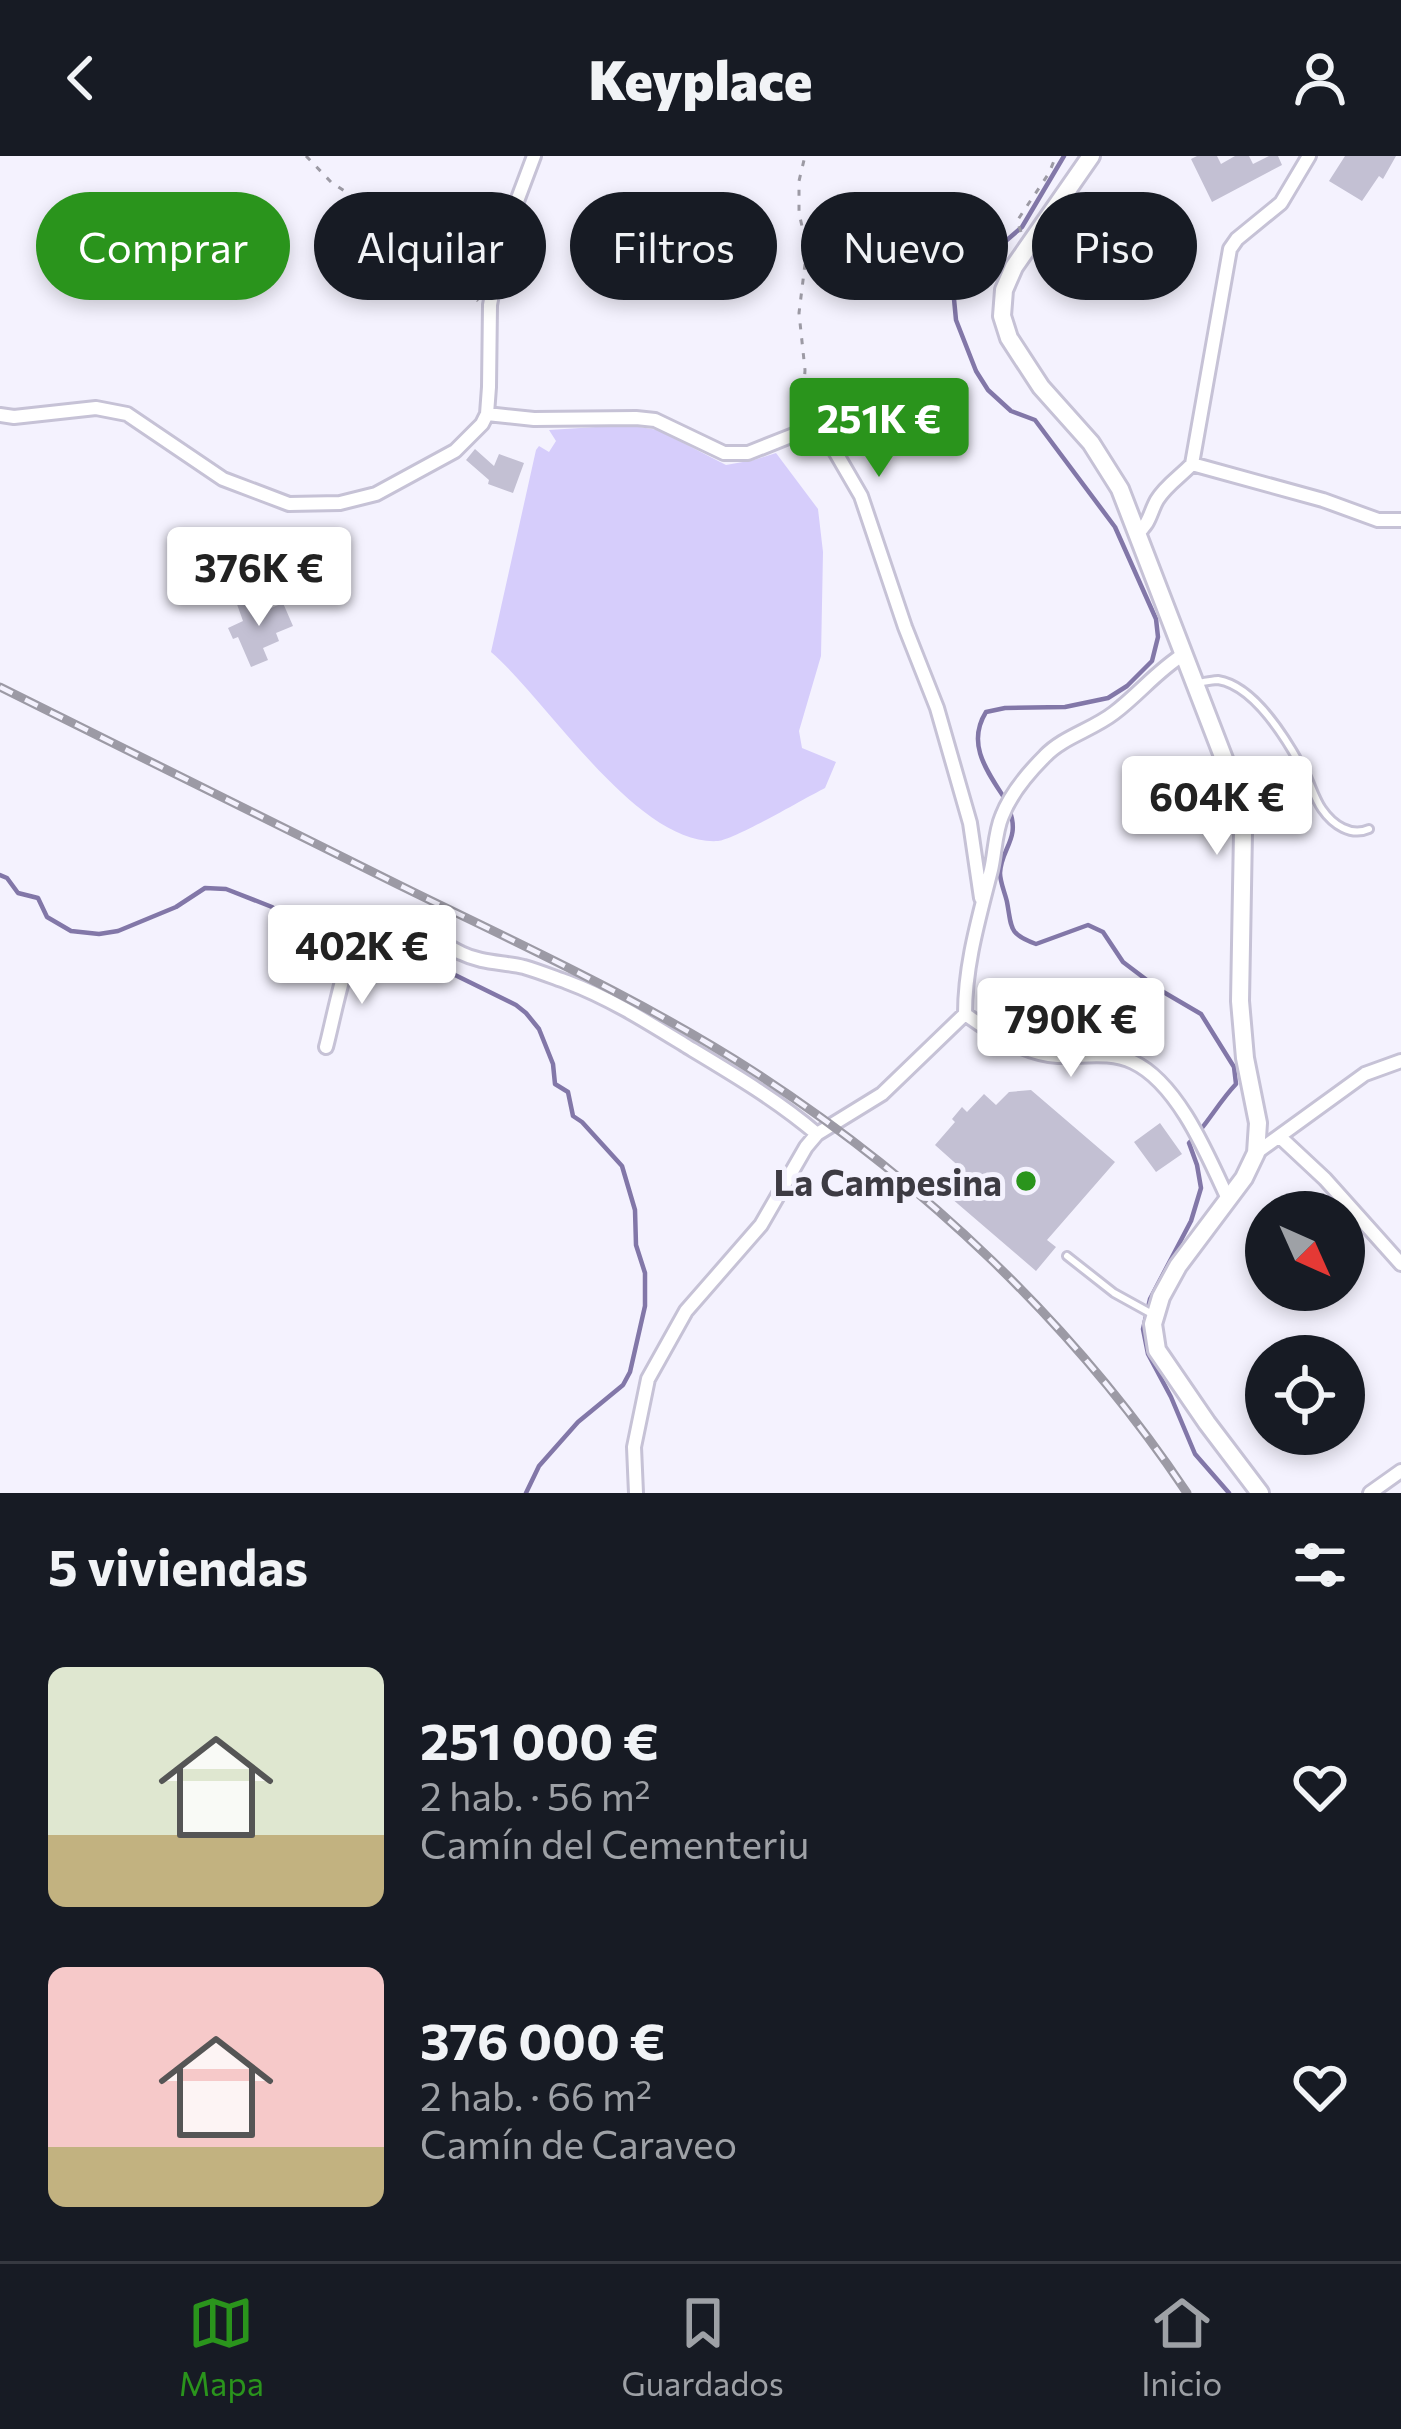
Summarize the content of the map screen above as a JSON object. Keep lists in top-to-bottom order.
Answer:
{
  "places": ["La Campesina"],
  "north": "bottom right",
  "page": {
    "header": "Keyplace",
    "chip": [
      "Comprar",
      "Alquilar",
      "Filtros",
      "Nuevo",
      "Piso"
    ],
    "price": [
      "251K €",
      "376K €",
      "604K €",
      "402K €",
      "790K €"
    ],
    "heading": "5 viviendas",
    "list": [
      {
        "name": "251 000 €",
        "note": "2 hab. · 56 m² · Camín del Cementeriu"
      },
      {
        "name": "376 000 €",
        "note": "2 hab. · 66 m² · Camín de Caraveo"
      }
    ],
    "tabs": ["Mapa", "Guardados", "Inicio"]
  }
}
